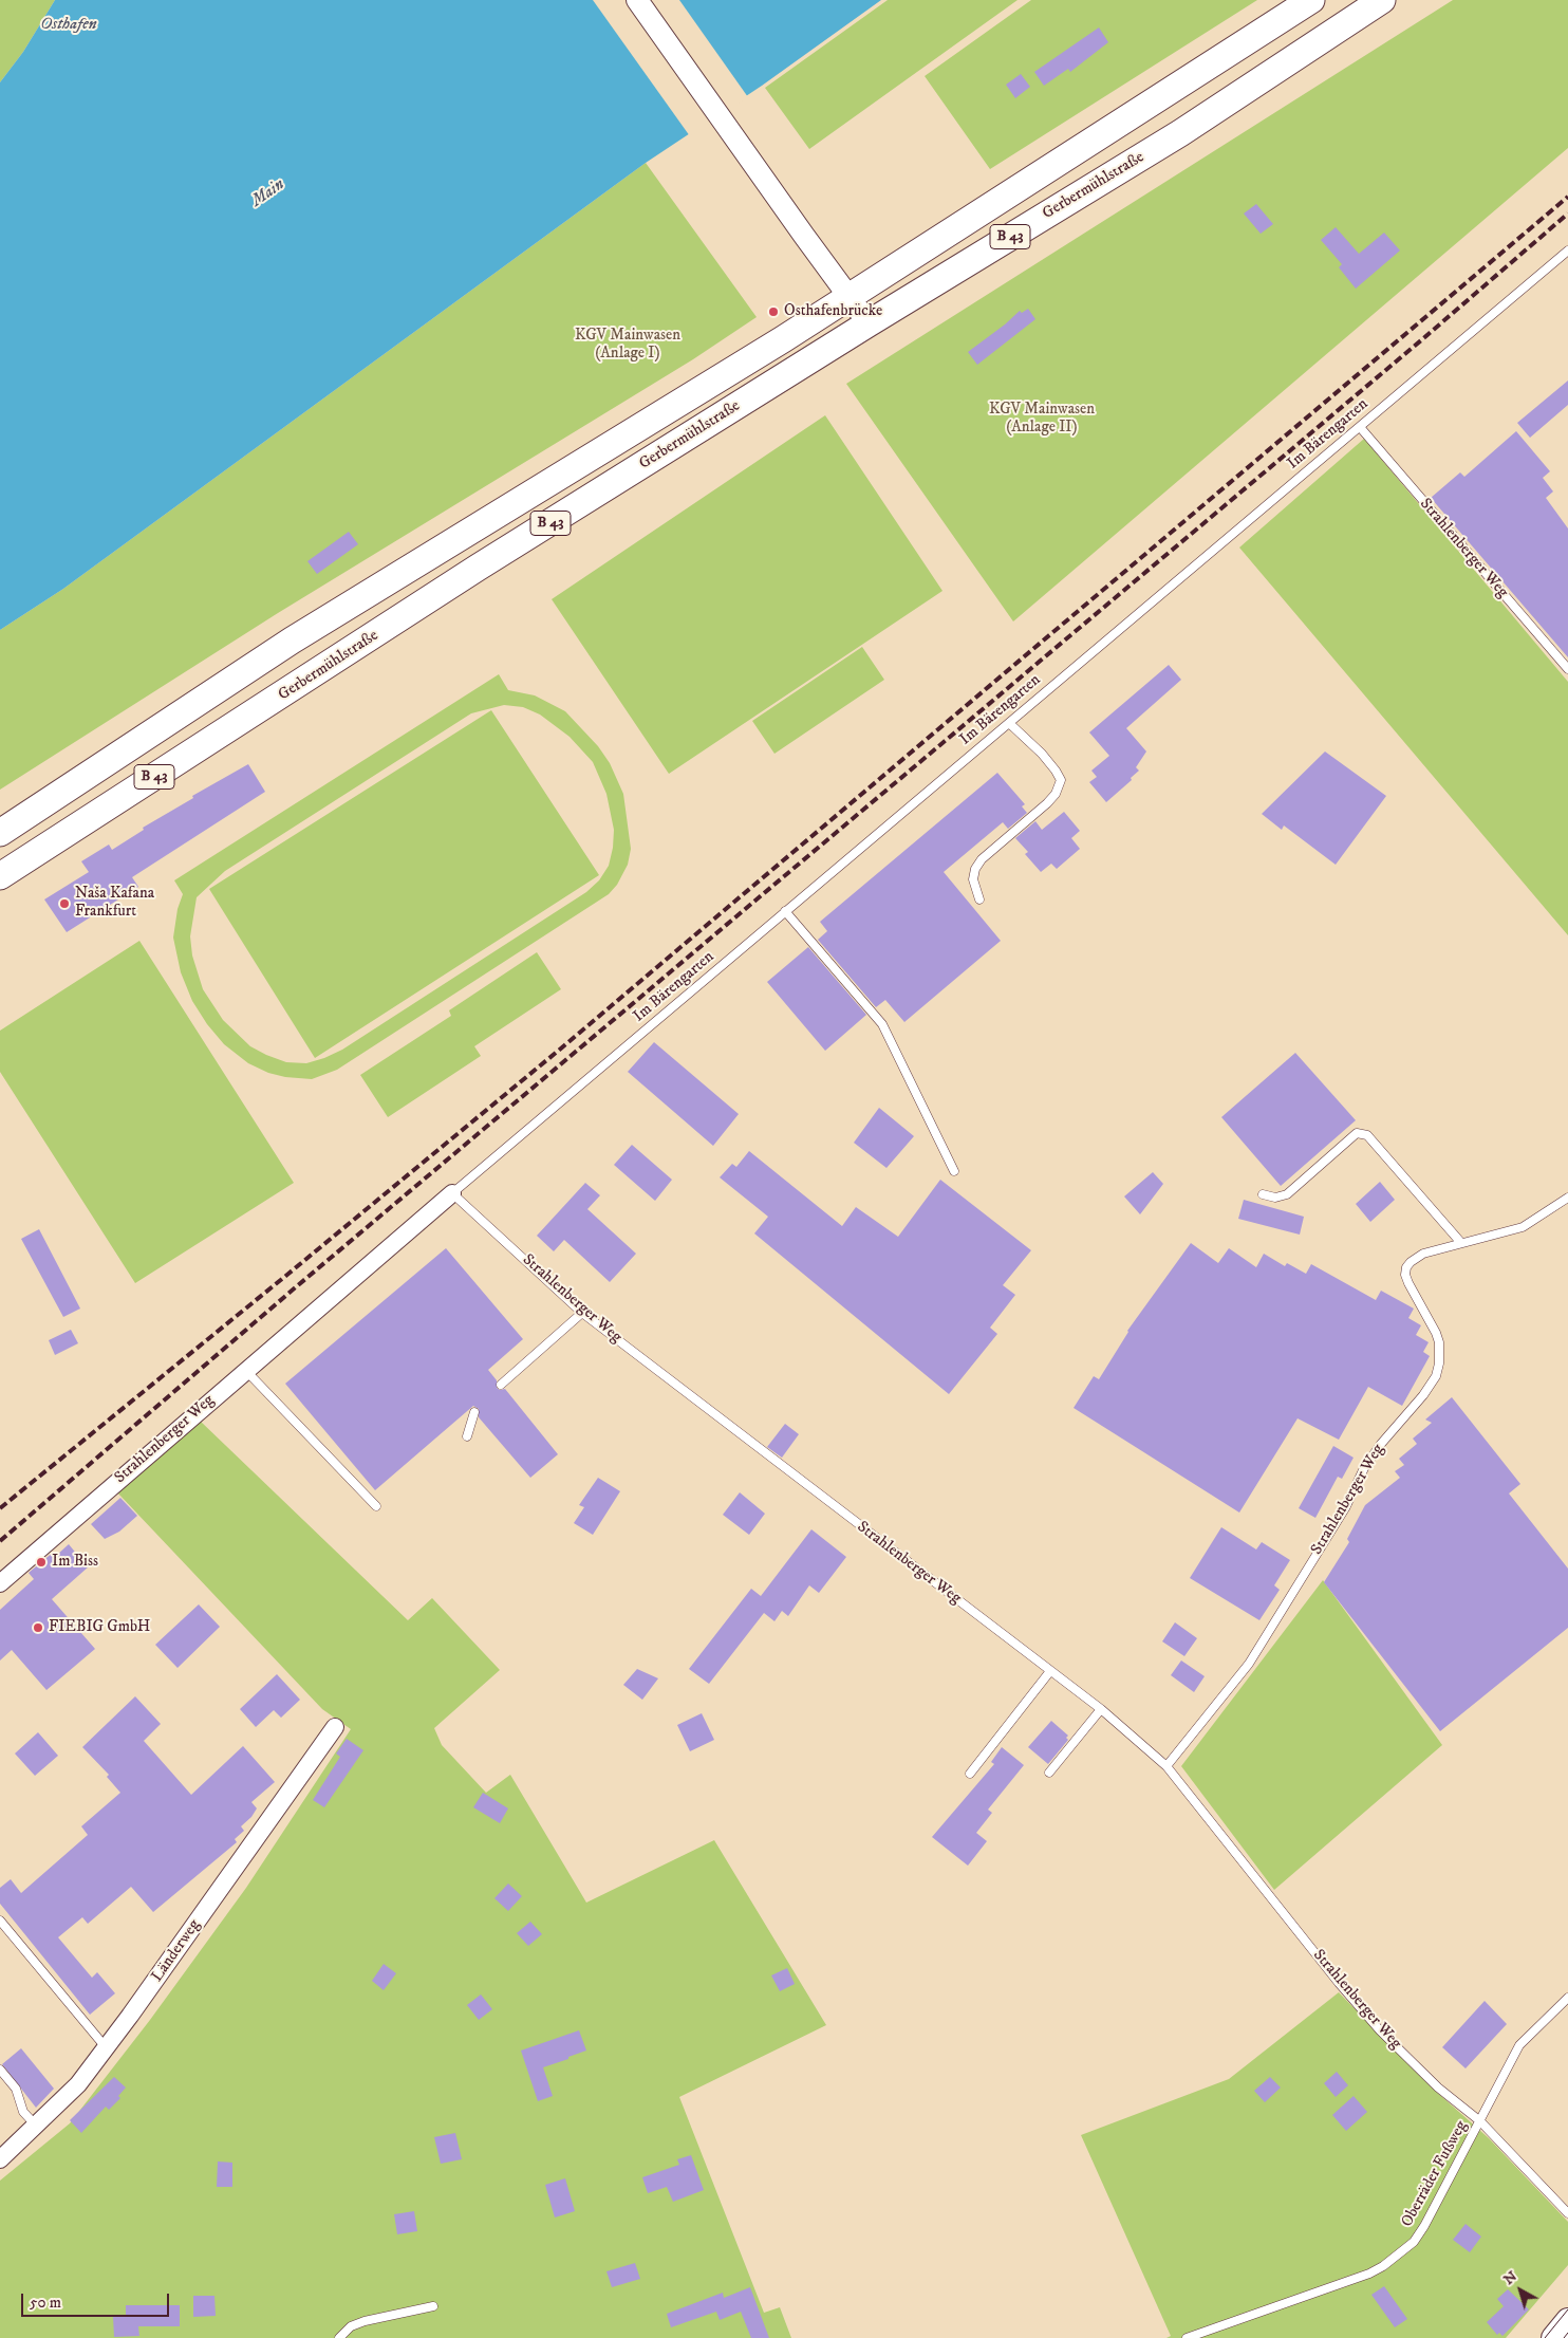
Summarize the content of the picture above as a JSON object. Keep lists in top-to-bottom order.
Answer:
{
  "streets": {
    "main road": ["Gerbermühlstraße", "B 43"],
    "street": ["Strahlenberger Weg", "Länderweg"],
    "lane": ["Im Bärengarten", "Oberräder Fußweg"]
  },
  "crossings": [
    ["Im Bärengarten", "Strahlenberger Weg"],
    ["Strahlenberger Weg", "Oberräder Fußweg"]
  ],
  "water": ["Osthafen", "Main"],
  "parks": ["KGV Mainwasen (Anlage I)", "KGV Mainwasen (Anlage II)"],
  "places": [
    "Osthafenbrücke",
    "Naša Kafana Frankfurt",
    "Im Biss",
    "FIEBIG GmbH"
  ],
  "scale_bar": "50 m",
  "north": "top left"
}
